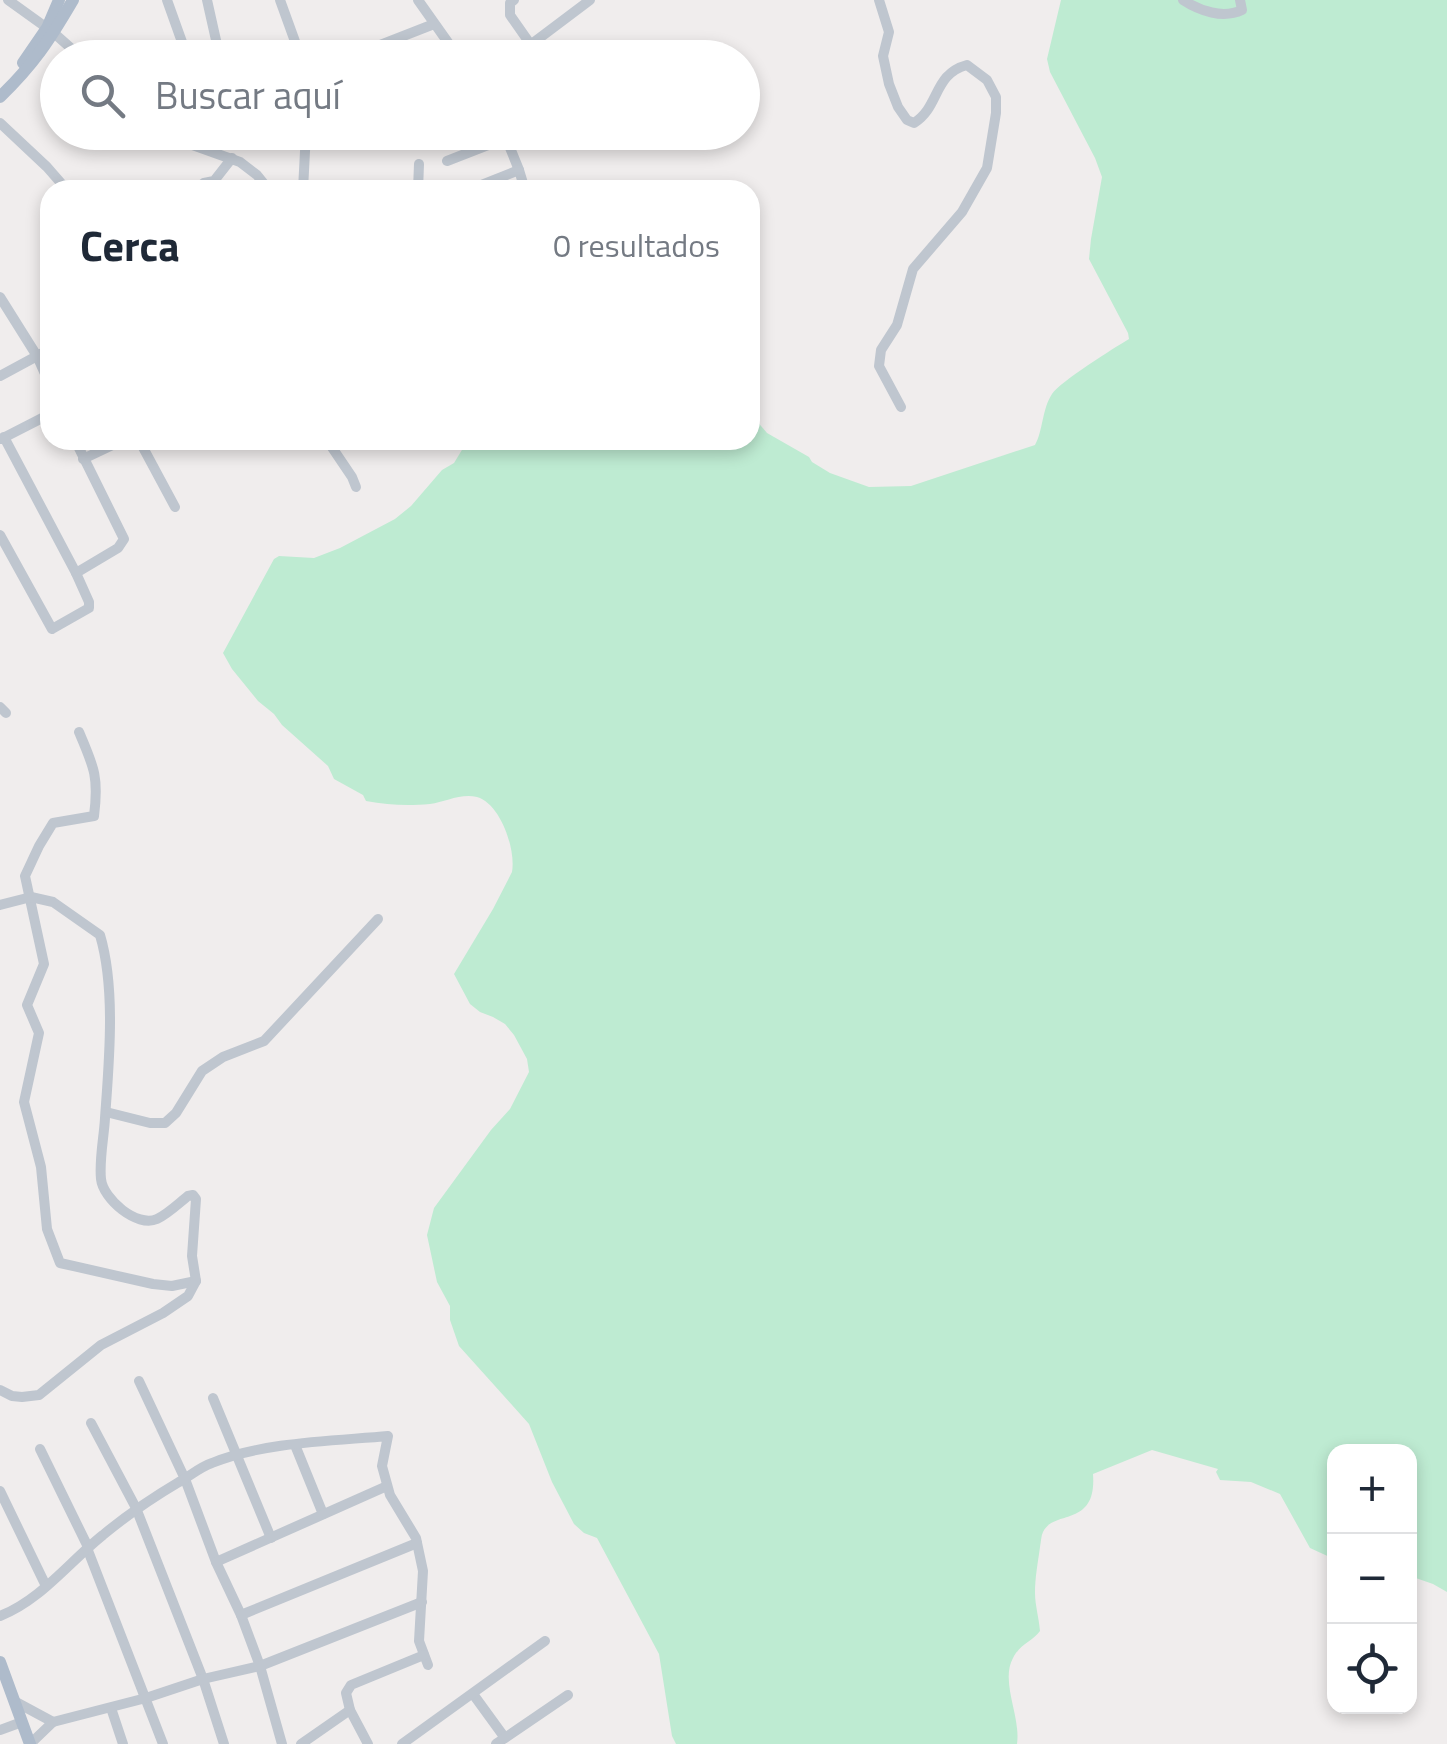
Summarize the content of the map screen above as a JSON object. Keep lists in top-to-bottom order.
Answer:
{
  "page": {
    "search": "Buscar aquí",
    "heading": ["Cerca", "0 resultados"],
    "map_buttons": ["+", "−"]
  }
}
